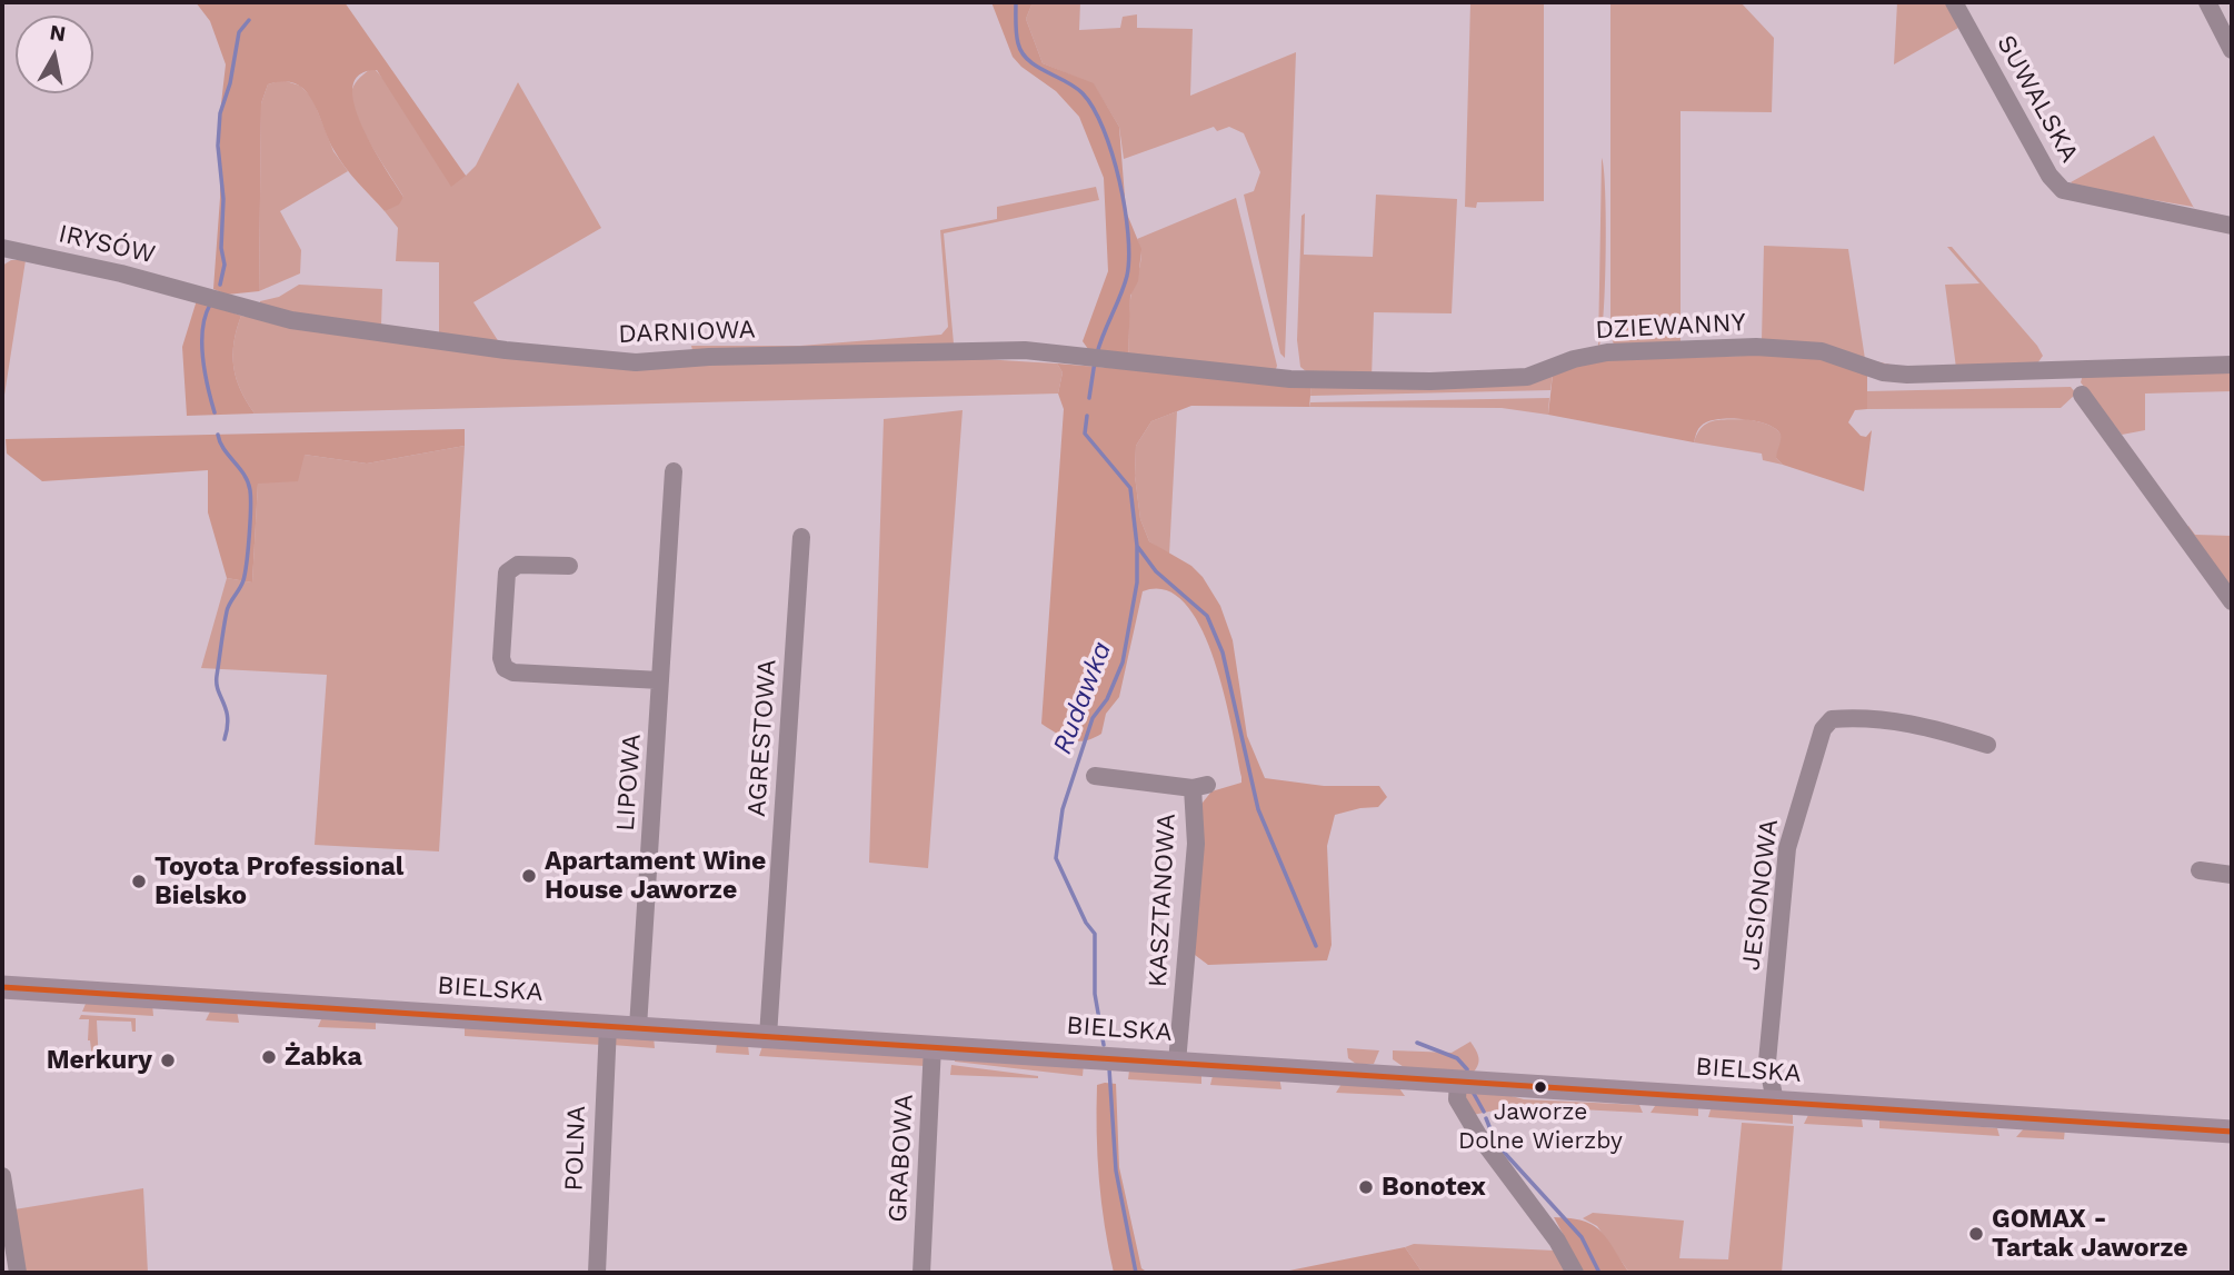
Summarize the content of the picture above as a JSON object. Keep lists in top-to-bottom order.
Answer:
{
  "streets": {
    "main road": ["BIELSKA"],
    "street": [
      "SUWALSKA",
      "IRYSÓW",
      "DZIEWANNY",
      "DARNIOWA",
      "AGRESTOWA",
      "LIPOWA",
      "JESIONOWA",
      "KASZTANOWA",
      "POLNA",
      "GRABOWA"
    ]
  },
  "crossings": [
    ["IRYSÓW", "DARNIOWA"],
    ["DZIEWANNY", "DARNIOWA"],
    ["AGRESTOWA", "BIELSKA"],
    ["LIPOWA", "BIELSKA"],
    ["JESIONOWA", "BIELSKA"],
    ["KASZTANOWA", "BIELSKA"],
    ["BIELSKA", "POLNA"],
    ["BIELSKA", "GRABOWA"]
  ],
  "water": ["Rudawka"],
  "places": [
    "Apartament Wine House Jaworze",
    "Toyota Professional Bielsko",
    "Żabka",
    "Merkury",
    "Jaworze Dolne Wierzby",
    "Bonotex",
    "GOMAX - Tartak Jaworze"
  ],
  "north": "top"
}
